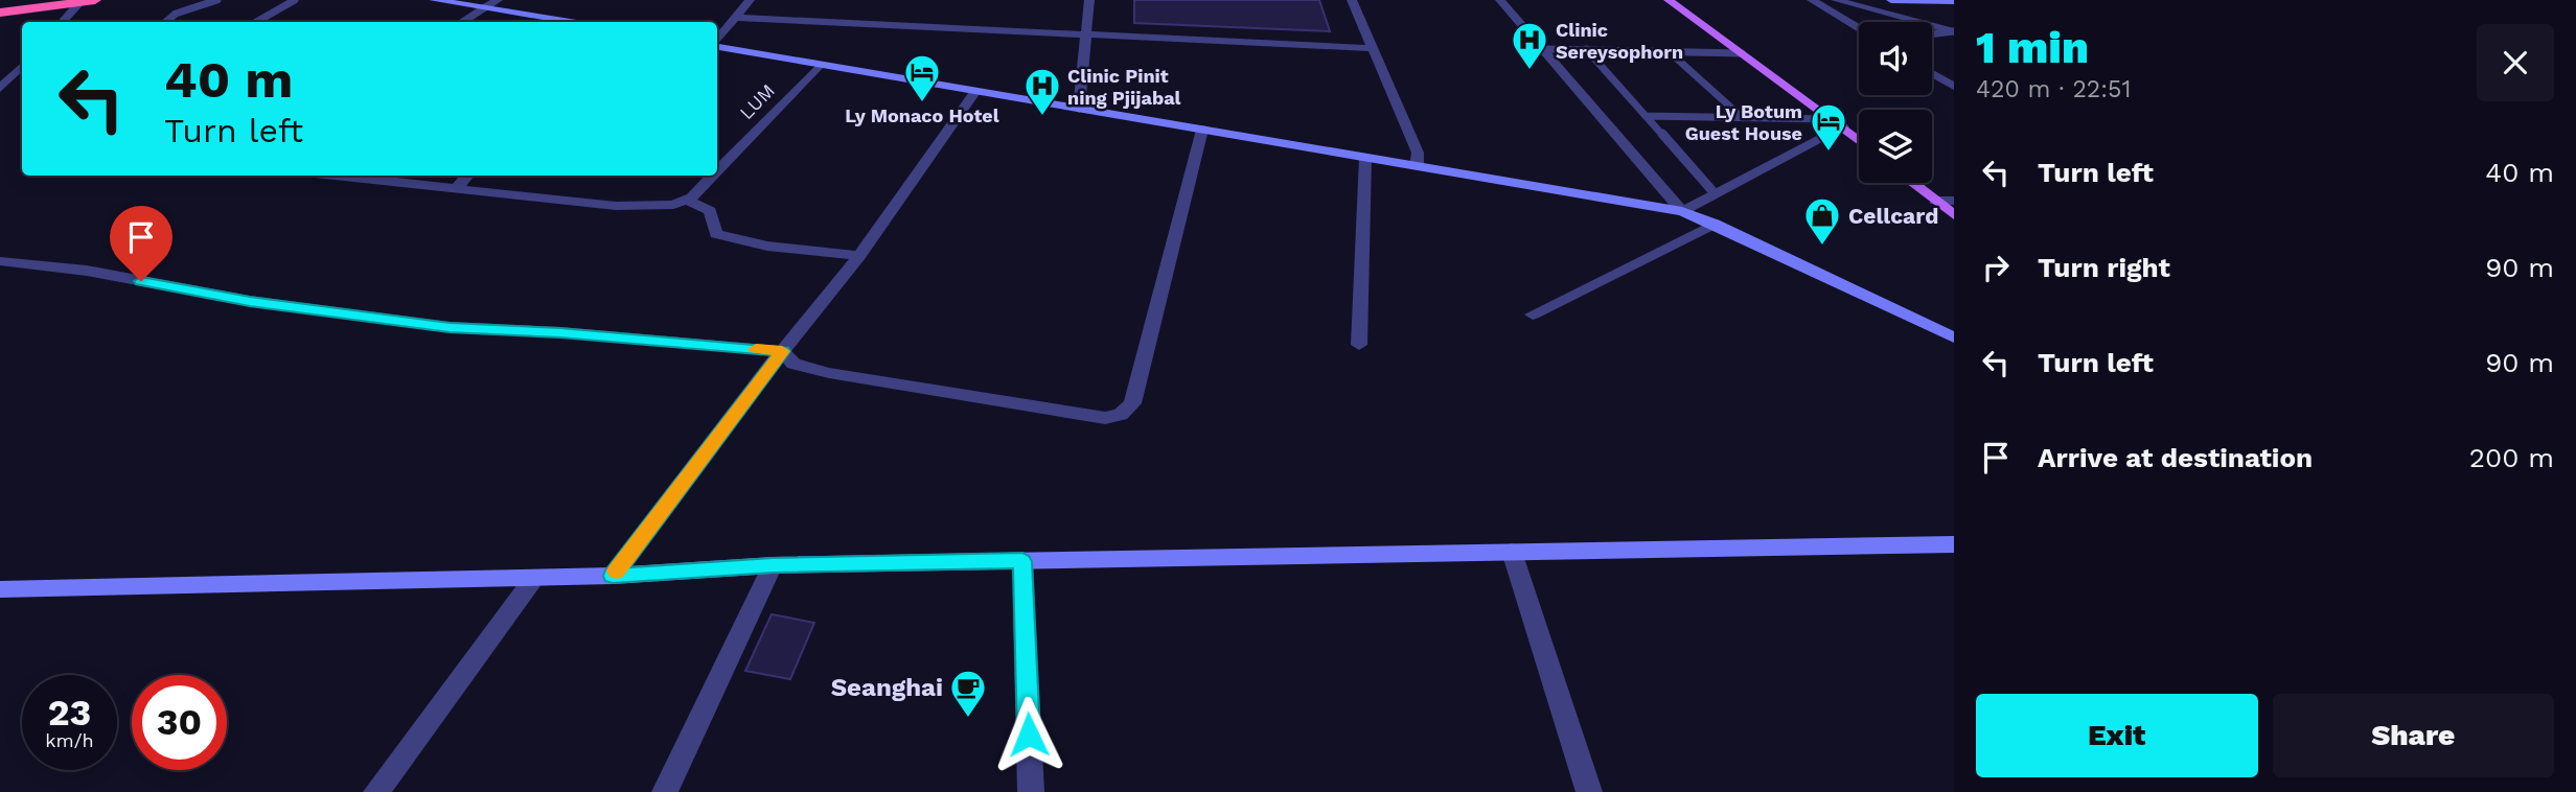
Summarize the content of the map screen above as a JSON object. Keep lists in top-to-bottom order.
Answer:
{
  "streets": {
    "street": ["LUM"]
  },
  "places": {
    "hospital": ["Clinic Sereysophorn", "Clinic Pinit ning Pjijabal"],
    "hotel": ["Ly Monaco Hotel", "Ly Botum Guest House"],
    "shop": ["Cellcard"],
    "cafe": ["Seanghai"]
  },
  "page": {
    "heading": ["1 min", "420 m · 22:51"],
    "turn": ["40 m", "Turn left"],
    "list": [
      {
        "name": "Turn left",
        "value": "40 m"
      },
      {
        "name": "Turn right",
        "value": "90 m"
      },
      {
        "name": "Turn left",
        "value": "90 m"
      },
      {
        "name": "Arrive at destination",
        "value": "200 m"
      }
    ],
    "speed": "23 km/h",
    "limit": "30",
    "buttons": ["Exit", "Share"]
  }
}
